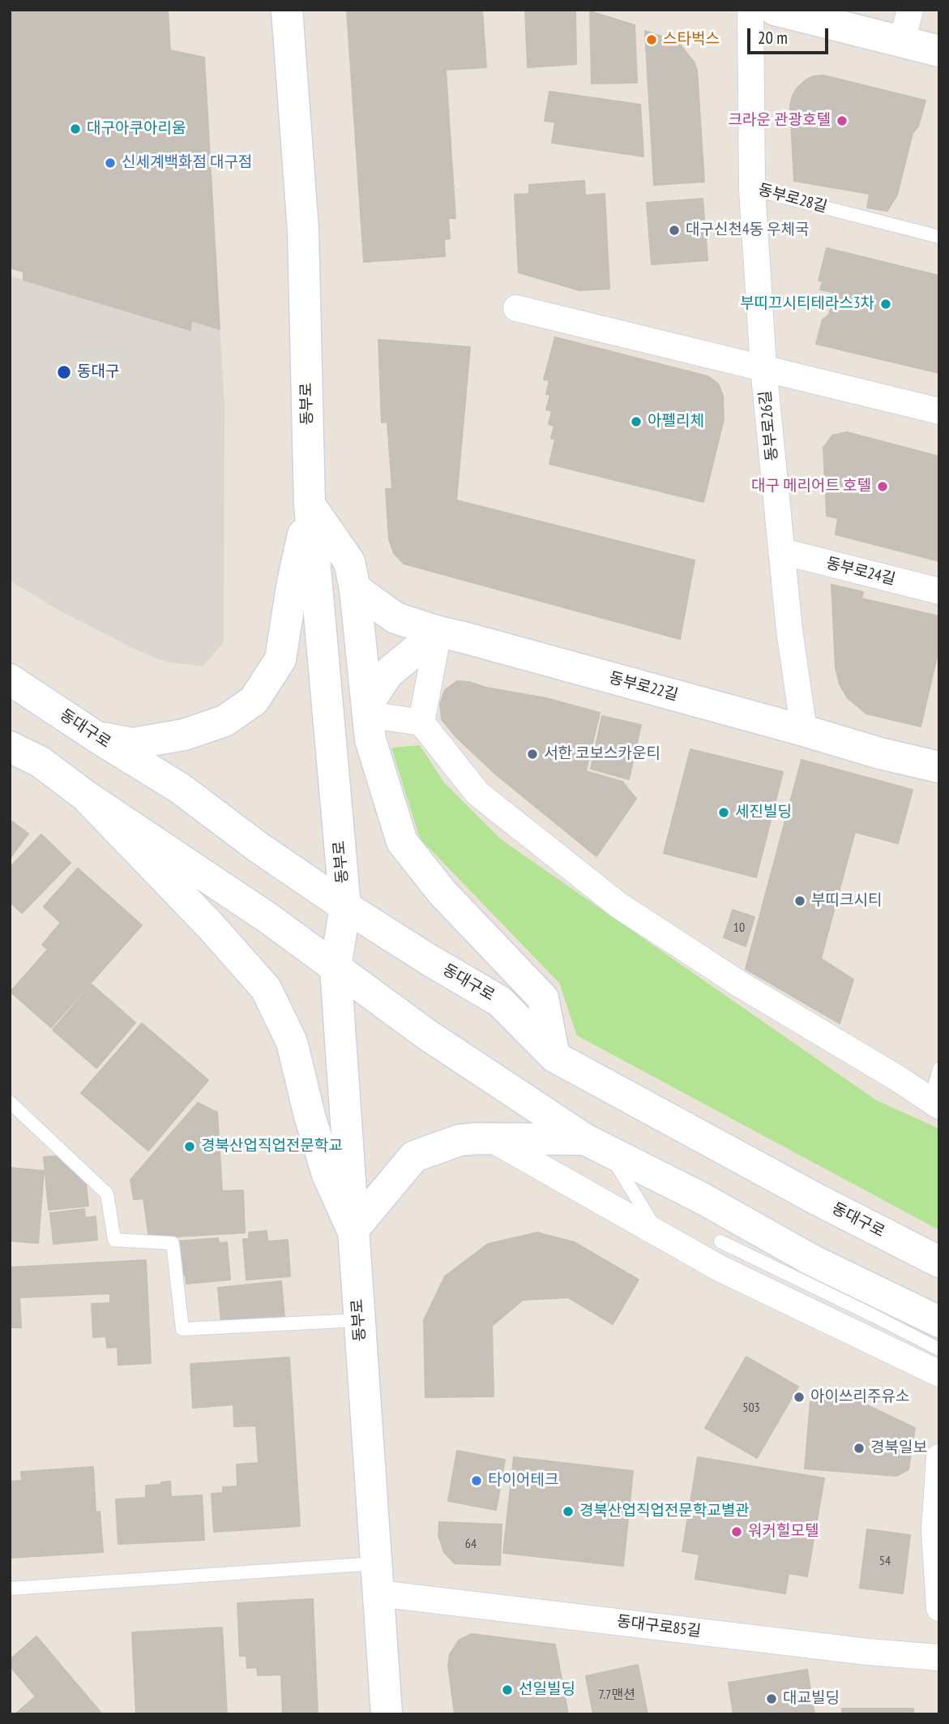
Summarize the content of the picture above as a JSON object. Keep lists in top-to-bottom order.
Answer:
{
  "streets": {
    "main road": ["동부로", "동부로22길", "동대구로"],
    "street": [
      "동부로28길",
      "동부로26길",
      "동부로24길",
      "동대구로85길"
    ]
  },
  "crossings": [
    ["동부로", "동대구로"],
    ["동부로", "동대구로85길"],
    ["동부로26길", "동부로24길"],
    ["동부로26길", "동부로22길"]
  ],
  "places": [
    "스타벅스",
    "크라운 관광호텔",
    "대구아쿠아리움",
    "신세계백화점 대구점",
    "대구신천4동 우체국",
    "부띠끄시티테라스3차",
    "동대구",
    "아펠리체",
    "대구 메리어트 호텔",
    "서한 코보스카운티",
    "세진빌딩",
    "부띠크시티",
    "경북산업직업전문학교",
    "아이쓰리주유소",
    "경북일보",
    "타이어테크",
    "경북산업직업전문학교별관",
    "워커힐모텔",
    "선일빌딩",
    "대교빌딩"
  ],
  "house_numbers": [
    "10",
    "503",
    "64",
    "54",
    "7.7맨션"
  ],
  "scale_bar": "20 m"
}
